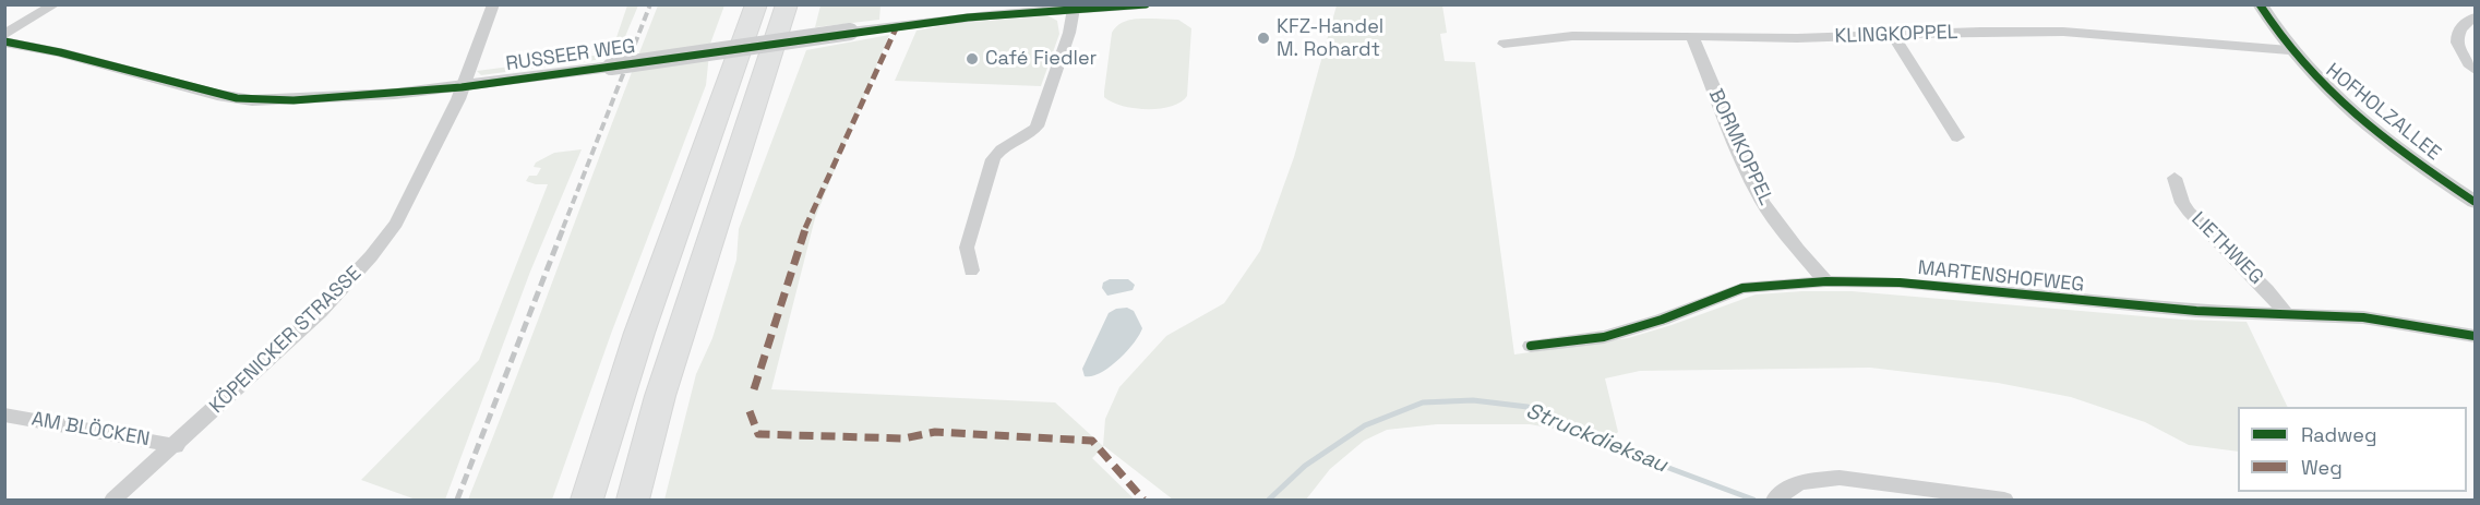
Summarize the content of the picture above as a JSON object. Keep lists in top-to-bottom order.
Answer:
{
  "streets": {
    "street": [
      "KLINGKOPPEL",
      "RUSSEER WEG",
      "HOFHOLZALLEE",
      "BORMKOPPEL",
      "LIETHWEG",
      "MARTENSHOFWEG",
      "KÖPENICKER STRASSE",
      "AM BLÖCKEN"
    ]
  },
  "crossings": [
    ["KLINGKOPPEL", "HOFHOLZALLEE"],
    ["KLINGKOPPEL", "BORMKOPPEL"],
    ["RUSSEER WEG", "KÖPENICKER STRASSE"],
    ["BORMKOPPEL", "MARTENSHOFWEG"],
    ["LIETHWEG", "MARTENSHOFWEG"],
    ["KÖPENICKER STRASSE", "AM BLÖCKEN"]
  ],
  "water": ["Struckdieksau"],
  "places": ["KFZ-Handel M. Rohardt", "Café Fiedler"],
  "legend": ["Radweg", "Weg"]
}
